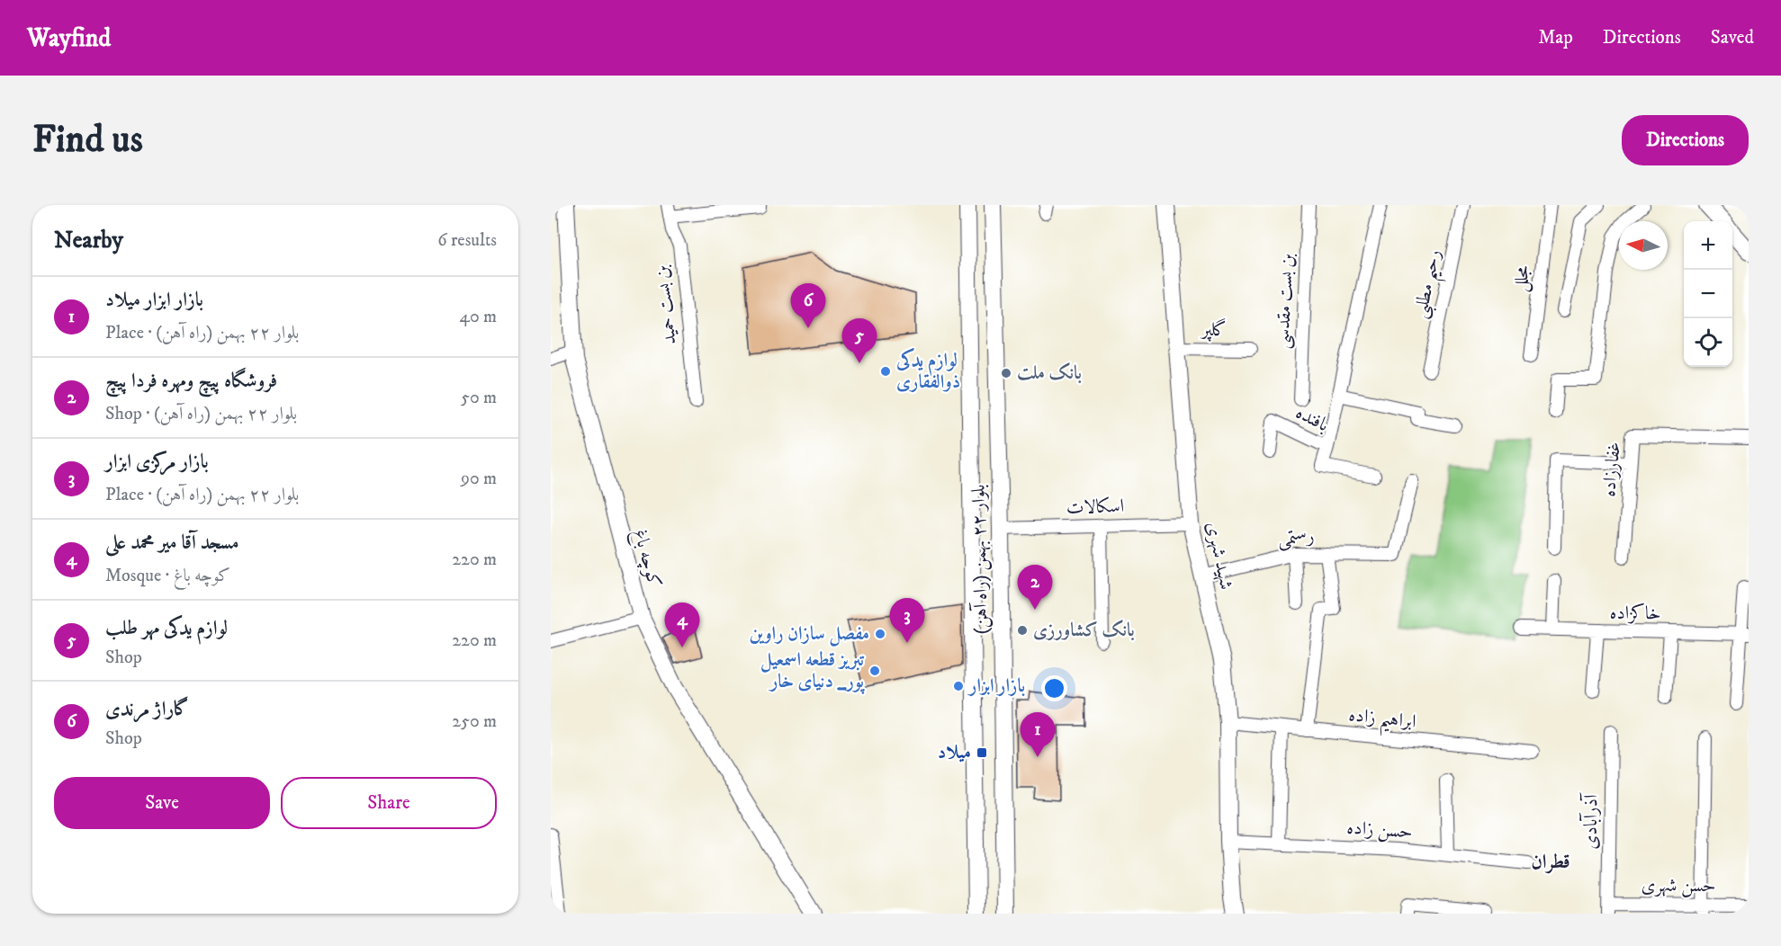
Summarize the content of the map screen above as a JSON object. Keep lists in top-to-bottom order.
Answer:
{
  "streets": {
    "main road": ["شهید شهری", "کوچه باغ", "بلوار ۲۲ بهمن (راه آهن)"],
    "street": [
      "مجلل",
      "رحیم مطلبی",
      "بن بست مقدسی",
      "بن بست حمید",
      "گلپر",
      "بافنده",
      "غفارزاده",
      "اسکالات",
      "رستمی",
      "خاکزاده",
      "ابراهیم زاده",
      "آذرآبادی",
      "حسن زاده",
      "حسن شهری"
    ]
  },
  "crossings": [
    ["گلپر", "شهید شهری"],
    ["اسکالات", "شهید شهری"],
    ["اسکالات", "بلوار ۲۲ بهمن (راه آهن)"],
    ["رستمی", "شهید شهری"],
    ["شهید شهری", "ابراهیم زاده"],
    ["شهید شهری", "حسن زاده"],
    ["آذرآبادی", "حسن شهری"]
  ],
  "districts": ["قطران"],
  "places": {
    "other": [
      "لوازم یدکی ذوالفقاری",
      "بانک ملت",
      "بانک کشاورزی",
      "مفصل سازان راوین",
      "تبریز قطعه اسمعیل پور_ دنیای خار",
      "بازار ابزار"
    ],
    "transit": ["میلاد"]
  },
  "north": "left",
  "page": {
    "header": "Wayfind",
    "nav": ["Map", "Directions", "Saved"],
    "buttons": [
      "Directions",
      ["Save", "Share"]
    ],
    "title": "Find us",
    "heading": ["Nearby", "6 results"],
    "map_buttons": ["+", "−"],
    "list": [
      {
        "mark": "1",
        "name": "بازار ابزار میلاد",
        "note": "Place · بلوار ۲۲ بهمن (راه آهن)",
        "value": "40 m"
      },
      {
        "mark": "2",
        "name": "فروشگاه پیچ ومهره فردا پیچ",
        "note": "Shop · بلوار ۲۲ بهمن (راه آهن)",
        "value": "50 m"
      },
      {
        "mark": "3",
        "name": "بازار مرکزی ابزار",
        "note": "Place · بلوار ۲۲ بهمن (راه آهن)",
        "value": "90 m"
      },
      {
        "mark": "4",
        "name": "مسجد آقا میر محمد علی",
        "note": "Mosque · کوچه باغ",
        "value": "220 m"
      },
      {
        "mark": "5",
        "name": "لوازم یدکی مهر طلب",
        "note": "Shop",
        "value": "220 m"
      },
      {
        "mark": "6",
        "name": "گاراژ مرندی",
        "note": "Shop",
        "value": "250 m"
      }
    ],
    "pins": [
      "6",
      "5",
      "2",
      "3",
      "4",
      "1"
    ]
  }
}
